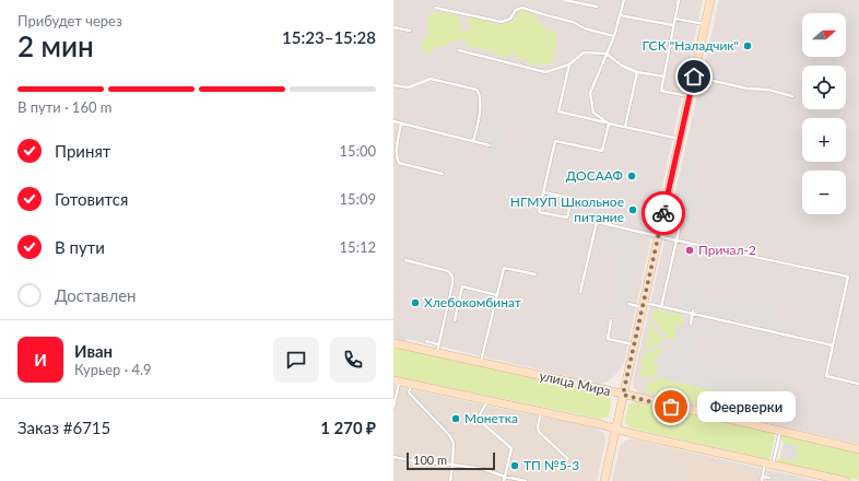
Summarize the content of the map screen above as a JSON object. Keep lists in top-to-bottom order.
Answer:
{
  "streets": {
    "main road": ["улица Мира"]
  },
  "places": [
    "ГСК \"Наладчик\"",
    "ДОСААФ",
    "НГМУП Школьное питание",
    "Причал-2",
    "Хлебокомбинат",
    "Феерверки",
    "Монетка",
    "ТП №5-3"
  ],
  "scale_bar": "100 m",
  "north": "right",
  "page": {
    "heading": ["2 мин", "Прибудет через", "15:23–15:28"],
    "panel": [
      "Иван",
      "Курьер · 4.9",
      "Заказ #6715",
      "1 270 ₽"
    ],
    "map_buttons": ["+", "−"],
    "bar": "В пути · 160 m",
    "list": [
      ["Принят", "15:00"],
      ["Готовится", "15:09"],
      ["В пути", "15:12"],
      "Доставлен"
    ],
    "round": "И",
    "bubble": "Феерверки",
    "scale": "100 m"
  }
}
